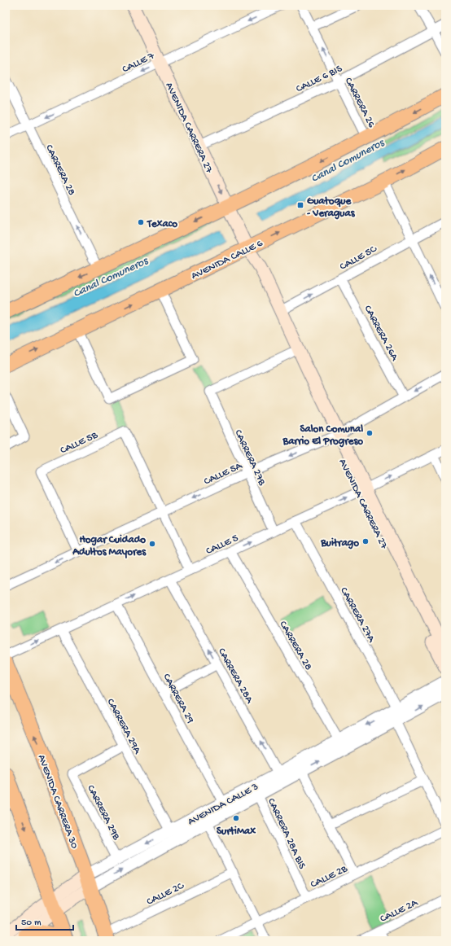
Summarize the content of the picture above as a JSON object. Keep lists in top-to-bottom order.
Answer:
{
  "streets": {
    "highway": ["AVENIDA CARRERA 30"],
    "main road": ["AVENIDA CARRERA 27", "AVENIDA CALLE 6", "AVENIDA CALLE 3"],
    "street": [
      "CALLE 7",
      "CALLE 6 BIS",
      "CARRERA 26",
      "CARRERA 28",
      "CALLE 5C",
      "CARRERA 26A",
      "CALLE 5B",
      "CARRERA 27B",
      "CALLE 5A",
      "CALLE 5",
      "CARRERA 27A",
      "CARRERA 28A",
      "CARRERA 29",
      "CARRERA 29A",
      "CARRERA 29B",
      "CARRERA 28A BIS",
      "CALLE 2B",
      "CALLE 2C",
      "CALLE 2A"
    ]
  },
  "crossings": [
    ["CALLE 7", "AVENIDA CARRERA 27"],
    ["CALLE 7", "CARRERA 28"],
    ["CALLE 6 BIS", "CARRERA 26"],
    ["CALLE 6 BIS", "AVENIDA CARRERA 27"],
    ["AVENIDA CARRERA 27", "CALLE 5C"],
    ["AVENIDA CARRERA 27", "AVENIDA CALLE 6"],
    ["AVENIDA CARRERA 27", "CARRERA 27B"],
    ["AVENIDA CARRERA 27", "CALLE 5A"],
    ["AVENIDA CARRERA 27", "CALLE 5"],
    ["CARRERA 28", "CALLE 5"],
    ["CARRERA 28", "AVENIDA CALLE 3"],
    ["CALLE 5C", "CARRERA 26A"],
    ["CARRERA 26A", "CALLE 5A"],
    ["CALLE 5B", "CALLE 5A"],
    ["CARRERA 27B", "CALLE 5A"],
    ["CARRERA 27B", "CALLE 5"],
    ["CALLE 5", "CARRERA 27A"],
    ["CALLE 5", "CARRERA 28A"],
    ["CALLE 5", "CARRERA 29"],
    ["CALLE 5", "CARRERA 29A"],
    ["CARRERA 27A", "AVENIDA CALLE 3"],
    ["CARRERA 28A", "AVENIDA CALLE 3"],
    ["CARRERA 29", "AVENIDA CALLE 3"],
    ["CARRERA 29A", "AVENIDA CALLE 3"],
    ["CARRERA 29A", "CARRERA 29B"],
    ["AVENIDA CARRERA 30", "AVENIDA CALLE 3"],
    ["AVENIDA CARRERA 30", "CALLE 2C"],
    ["AVENIDA CALLE 3", "CARRERA 29B"],
    ["AVENIDA CALLE 3", "CARRERA 28A BIS"],
    ["CARRERA 28A BIS", "CALLE 2B"]
  ],
  "one_way": [
    "CALLE 7",
    "CARRERA 26",
    "CARRERA 28",
    "CALLE 5C",
    "CALLE 5A",
    "CALLE 5",
    "CARRERA 28A"
  ],
  "water": ["Canal Comuneros"],
  "places": {
    "transit": ["Guatoque - Veraguas"],
    "other": [
      "Texaco",
      "Salon Comunal Barrio El Progreso",
      "Buitrago",
      "Hogar Cuidado Adultos Mayores",
      "SurtiMax"
    ]
  },
  "scale_bar": "50 m"
}
